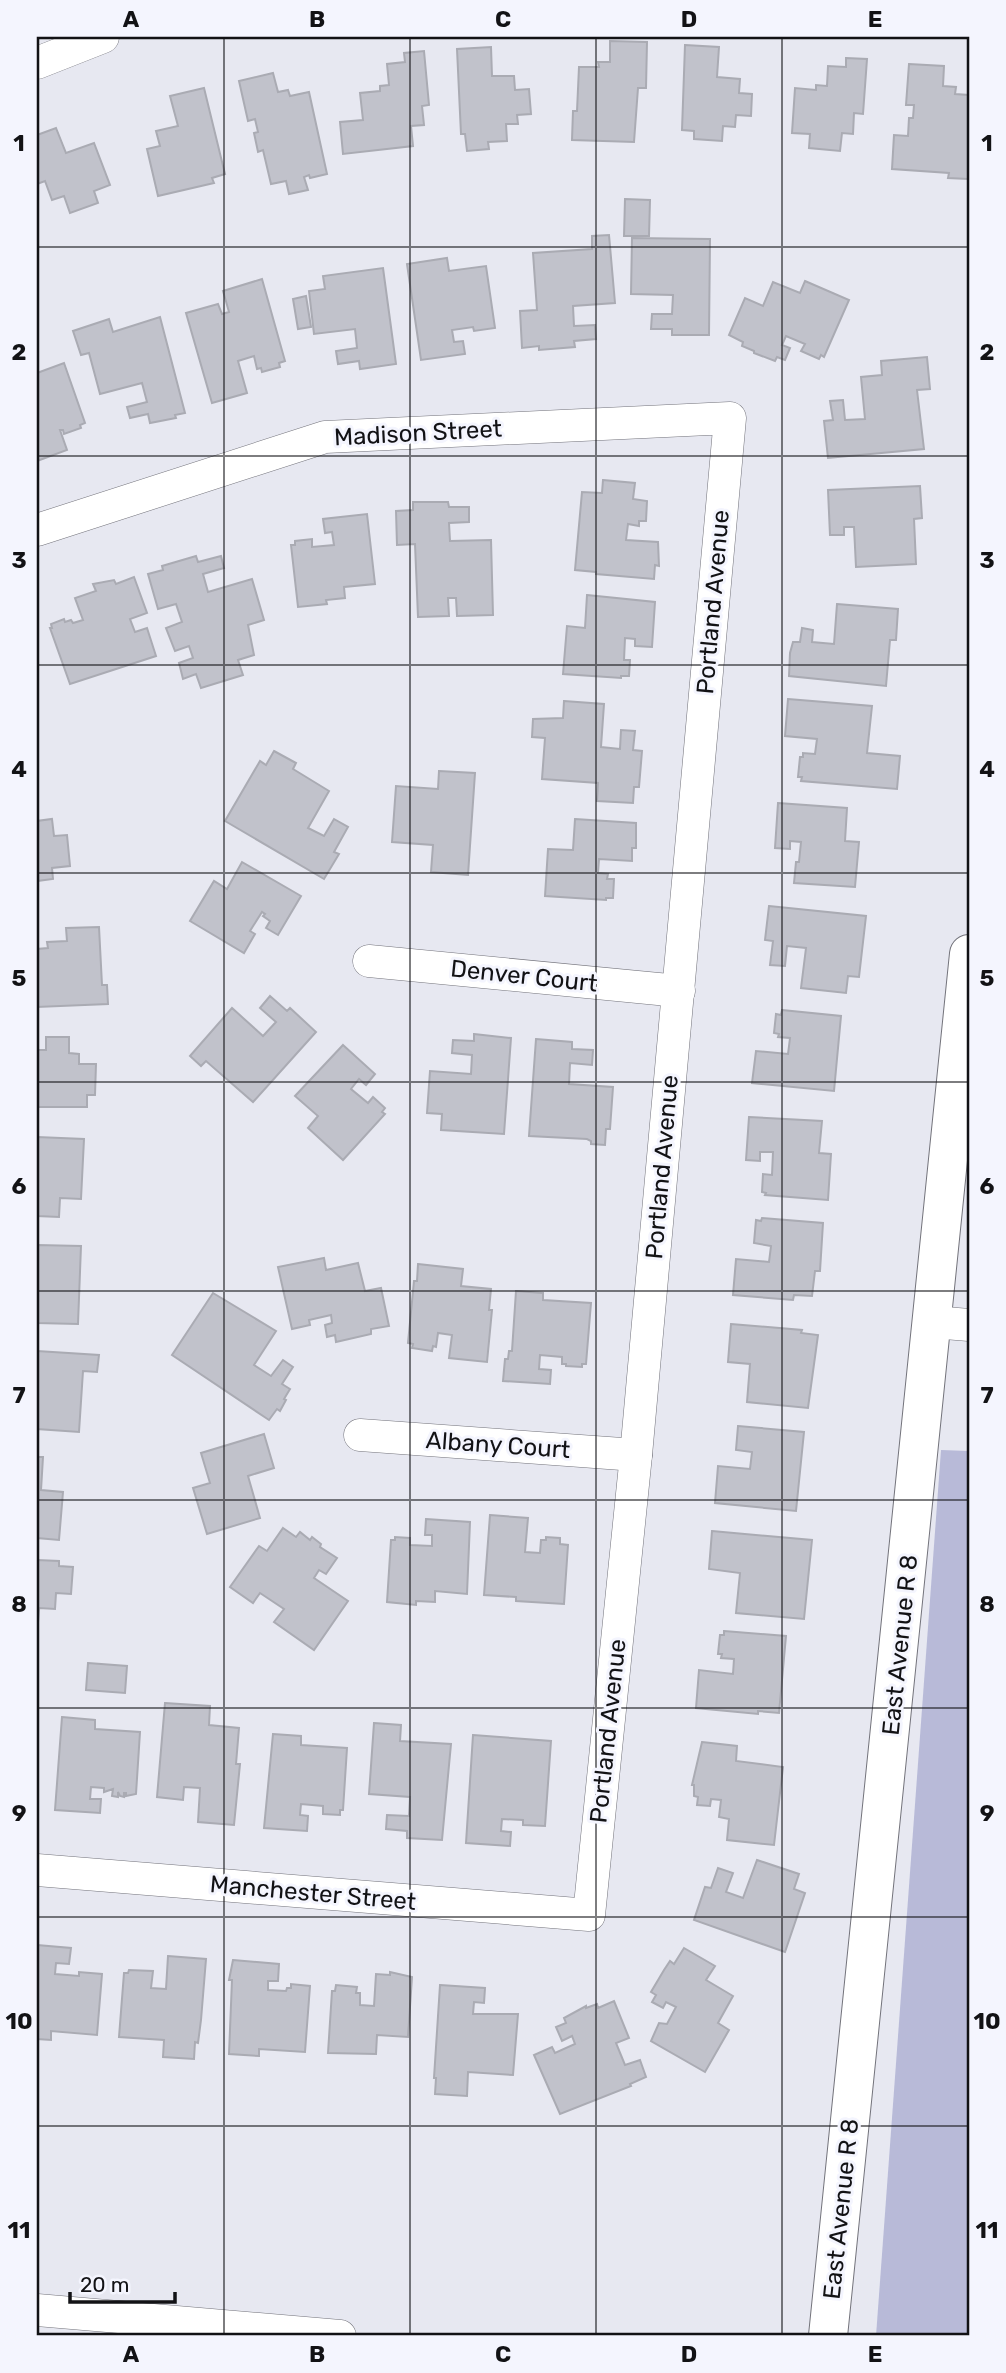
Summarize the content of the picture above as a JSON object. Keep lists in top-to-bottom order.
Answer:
{
  "streets": {
    "street": [
      "Madison Street",
      "Portland Avenue",
      "Denver Court",
      "Albany Court",
      "East Avenue R 8",
      "Manchester Street"
    ]
  },
  "crossings": [
    ["Madison Street", "Portland Avenue"],
    ["Portland Avenue", "Denver Court"],
    ["Portland Avenue", "Albany Court"],
    ["Portland Avenue", "Manchester Street"]
  ],
  "scale_bar": "20 m",
  "grid": {
    "columns": [
      "A",
      "B",
      "C",
      "D",
      "E"
    ],
    "rows": [
      "1",
      "2",
      "3",
      "4",
      "5",
      "6",
      "7",
      "8",
      "9",
      "10",
      "11"
    ]
  }
}
